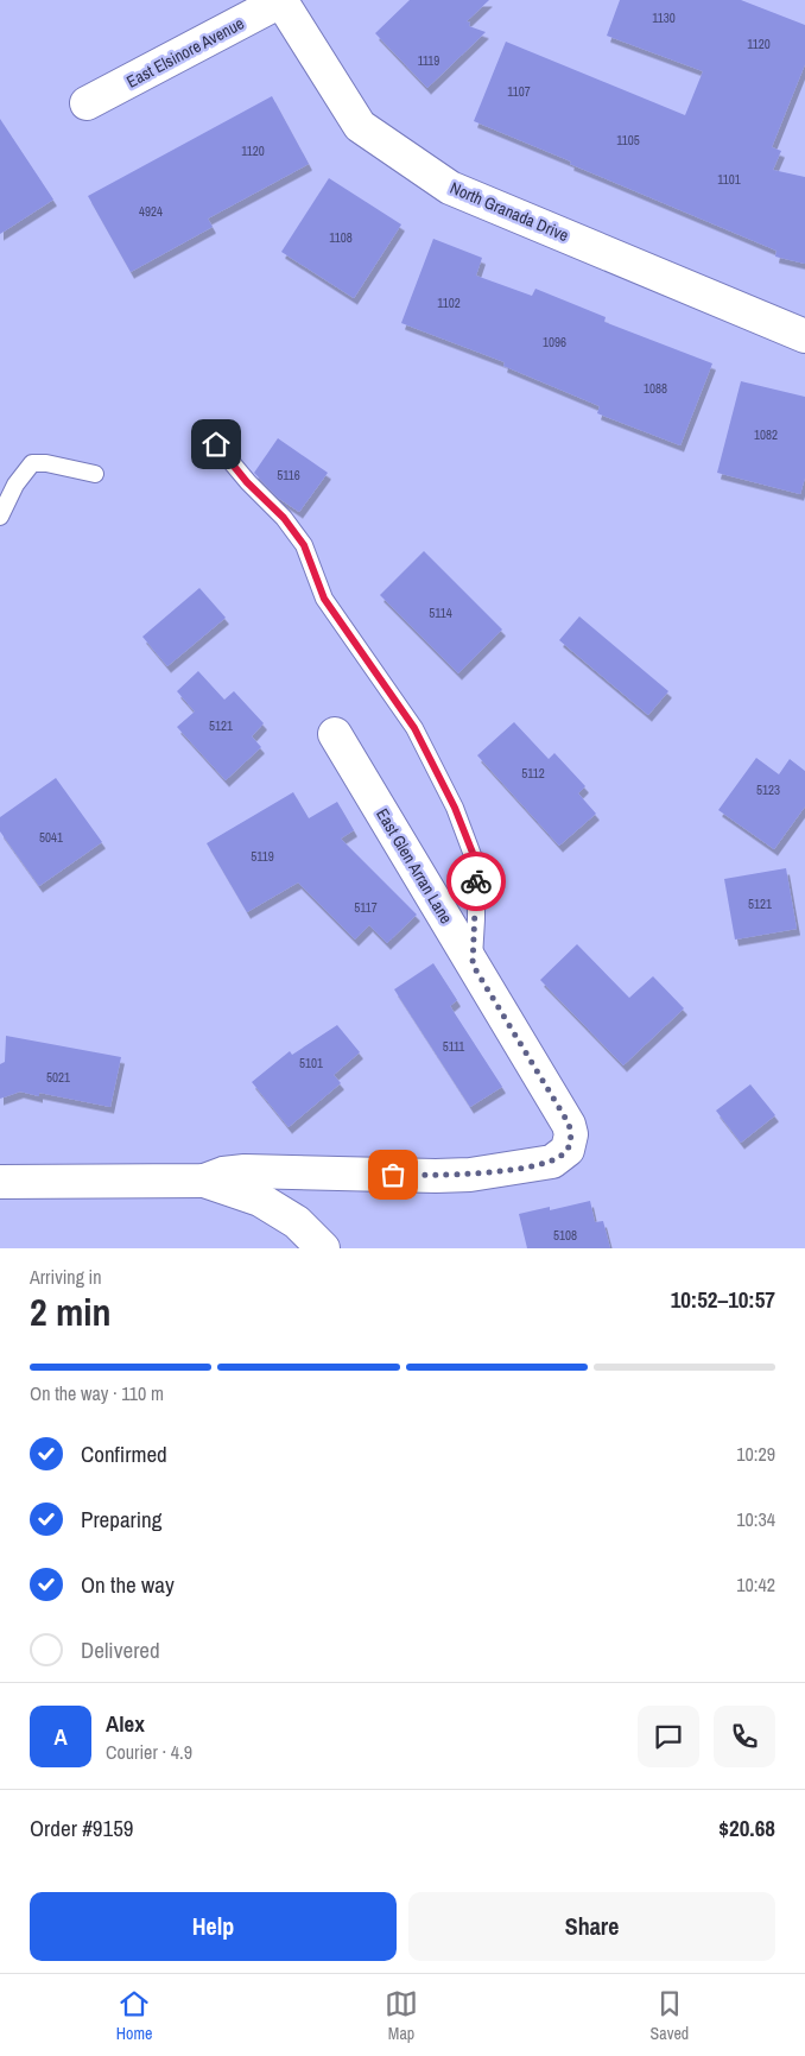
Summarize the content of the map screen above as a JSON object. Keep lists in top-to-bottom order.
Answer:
{
  "streets": {
    "street": ["East Elsinore Avenue", "North Granada Drive", "East Glen Arran Lane"]
  },
  "crossings": [
    ["East Elsinore Avenue", "North Granada Drive"]
  ],
  "house_numbers": [
    "1130",
    "1120",
    "1119",
    "1107",
    "1105",
    "1120",
    "1101",
    "4924",
    "1108",
    "1102",
    "1096",
    "1088",
    "1082",
    "5116",
    "5114",
    "5121",
    "5112",
    "5123",
    "5041",
    "5119",
    "5121",
    "5117",
    "5111",
    "5101",
    "5021",
    "5108"
  ],
  "page": {
    "heading": ["2 min", "Arriving in", "10:52–10:57"],
    "panel": [
      "Alex",
      "Courier · 4.9",
      "Order #9159",
      "$20.68"
    ],
    "bar": "On the way · 110 m",
    "list": [
      ["Confirmed", "10:29"],
      ["Preparing", "10:34"],
      ["On the way", "10:42"],
      "Delivered"
    ],
    "round": "A",
    "buttons": ["Help", "Share"],
    "tabs": ["Home", "Map", "Saved"]
  }
}
